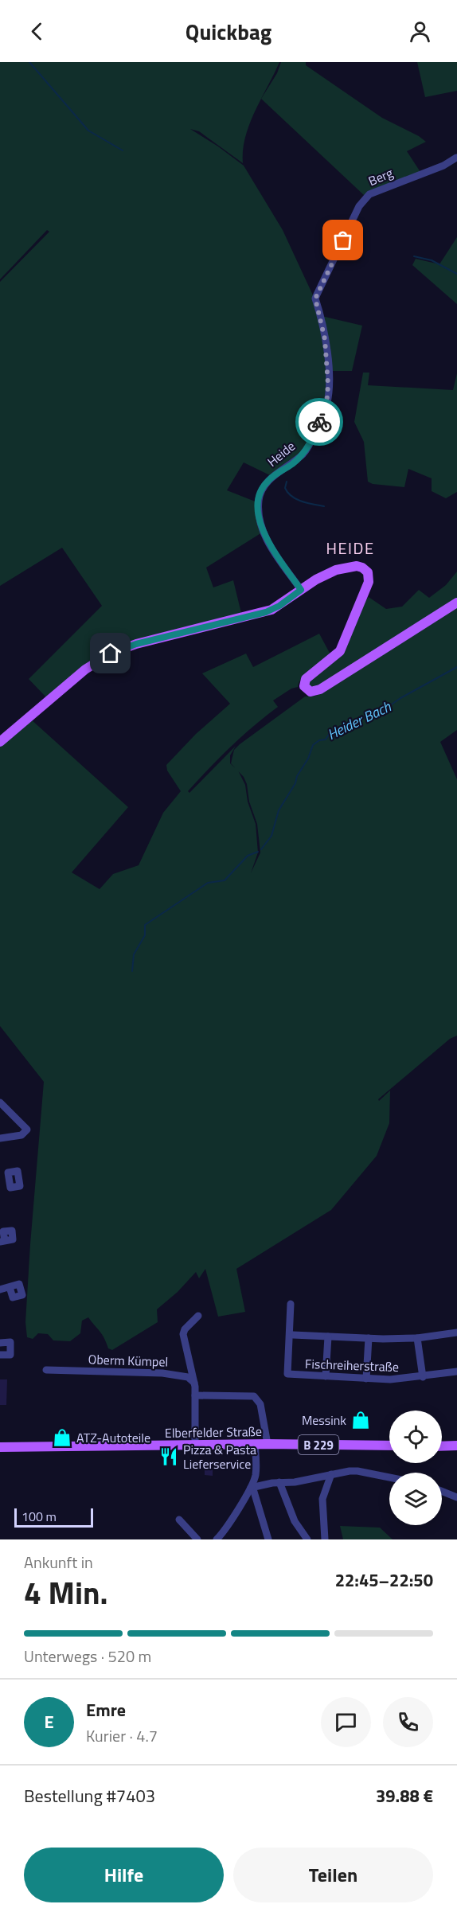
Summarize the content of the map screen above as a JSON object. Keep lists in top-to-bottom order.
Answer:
{
  "streets": {
    "main road": ["Elberfelder Straße", "B 229"],
    "street": [
      "Berg",
      "Heide",
      "Oberm Kümpel",
      "Fischreiherstraße"
    ]
  },
  "crossings": [
    ["Berg", "Heide"]
  ],
  "districts": ["HEIDE"],
  "water": ["Heider Bach"],
  "places": {
    "shop": ["Messink", "ATZ-Autoteile"],
    "restaurant": ["Pizza & Pasta Lieferservice"]
  },
  "scale_bar": "100 m",
  "page": {
    "header": "Quickbag",
    "scale": "100 m",
    "heading": ["4 Min.", "Ankunft in", "22:45–22:50"],
    "panel": [
      "Emre",
      "Kurier · 4.7",
      "Bestellung #7403",
      "39.88 €"
    ],
    "bar": "Unterwegs · 520 m",
    "round": "E",
    "buttons": ["Hilfe", "Teilen"]
  }
}
